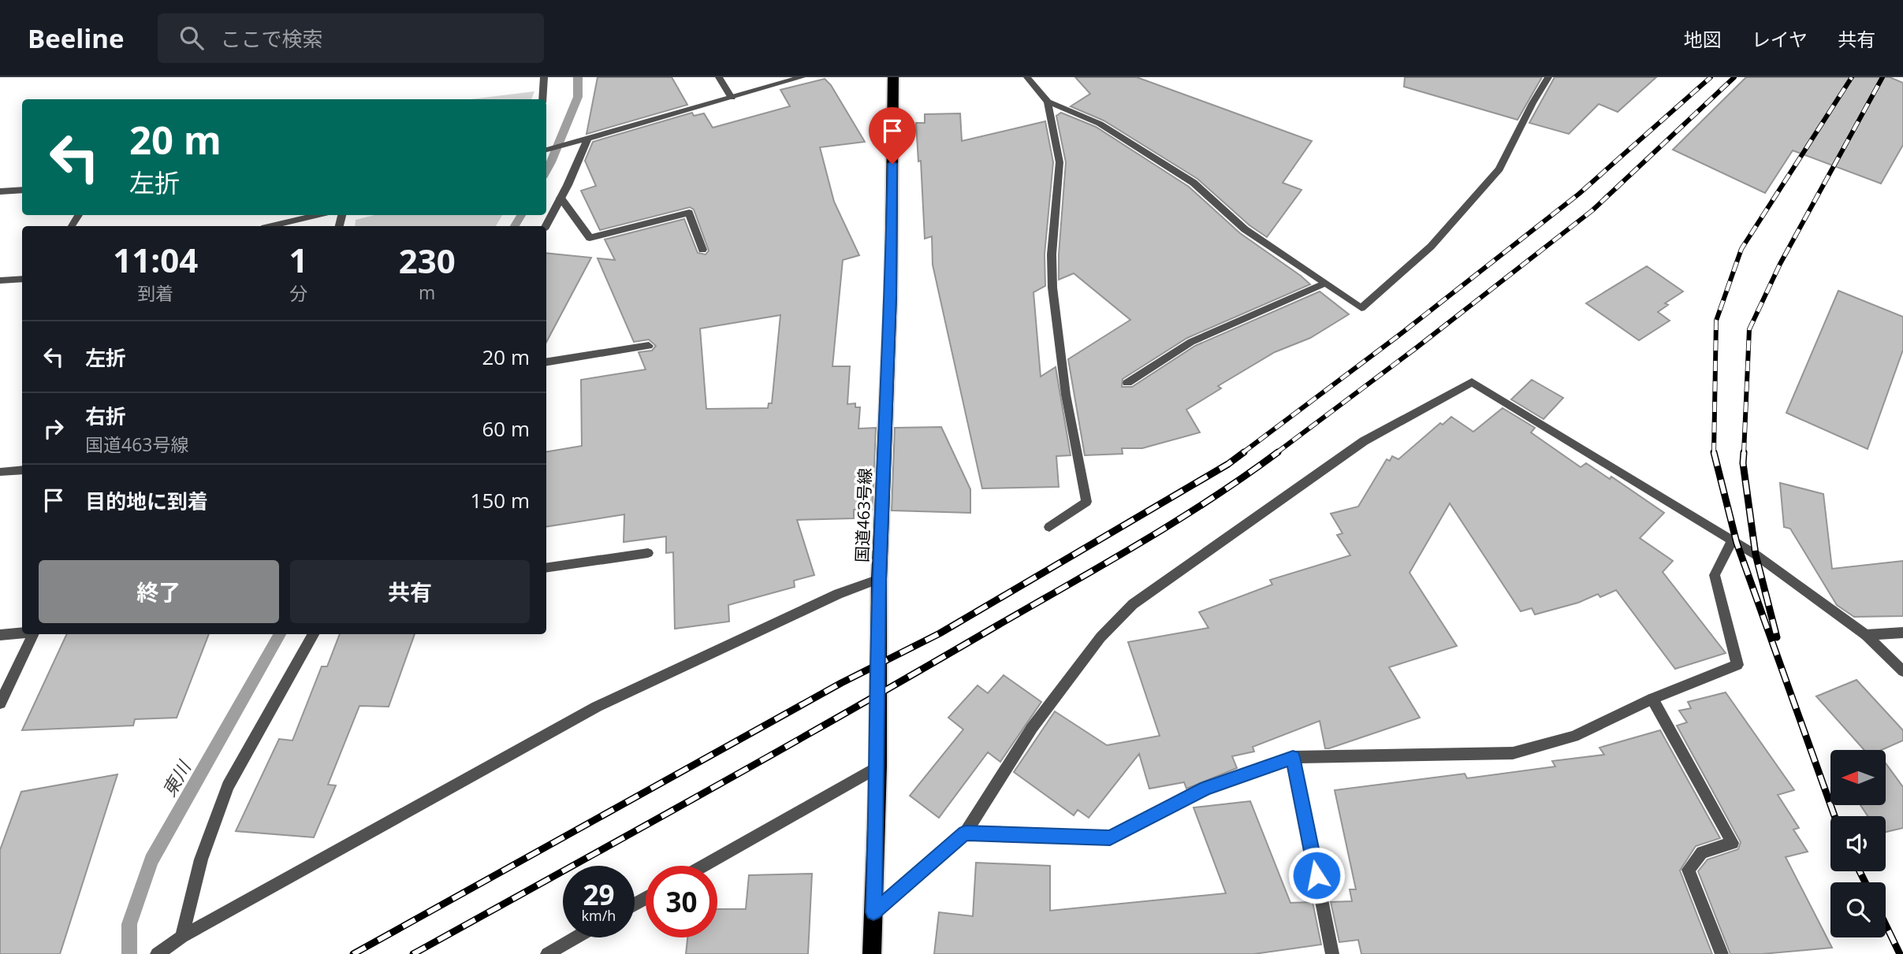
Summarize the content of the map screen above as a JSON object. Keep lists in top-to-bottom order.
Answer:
{
  "streets": {
    "highway": ["国道463号線"]
  },
  "water": ["東川"],
  "north": "left",
  "page": {
    "header": "Beeline",
    "search": "ここで検索",
    "nav": ["地図", "レイヤ", "共有"],
    "turn": ["20 m", "左折"],
    "eta": [
      "11:04",
      "到着",
      "1",
      "分",
      "230",
      "m"
    ],
    "list": [
      {
        "name": "左折",
        "value": "20 m"
      },
      {
        "name": "右折",
        "note": "国道463号線",
        "value": "60 m"
      },
      {
        "name": "目的地に到着",
        "value": "150 m"
      }
    ],
    "buttons": ["終了", "共有"],
    "speed": "29 km/h",
    "limit": "30"
  }
}
